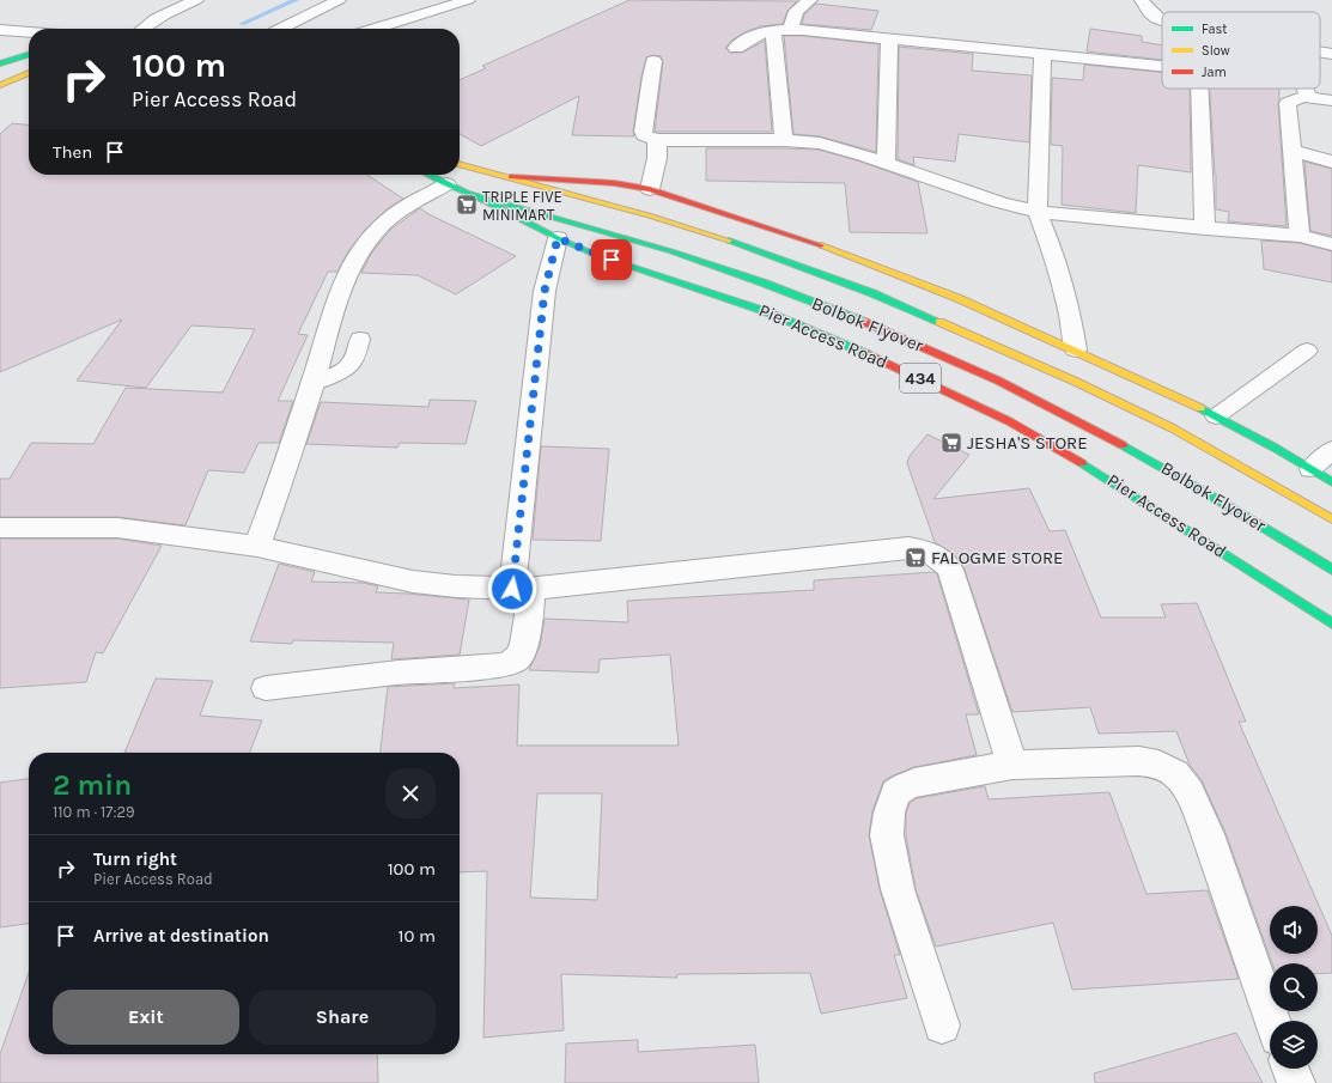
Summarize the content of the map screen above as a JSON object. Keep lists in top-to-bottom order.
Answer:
{
  "streets": {
    "main road": ["Bolbok Flyover", "Pier Access Road", "434"]
  },
  "crossings": [
    ["Bolbok Flyover", "Pier Access Road"]
  ],
  "places": {
    "supermarket": ["TRIPLE FIVE MINIMART", "JESHA'S STORE", "FALOGME STORE"]
  },
  "legend": ["Fast", "Slow", "Jam"],
  "page": {
    "turn": ["100 m", "Pier Access Road"],
    "then": "Then",
    "heading": ["2 min", "110 m · 17:29"],
    "list": [
      {
        "name": "Turn right",
        "note": "Pier Access Road",
        "value": "100 m"
      },
      {
        "name": "Arrive at destination",
        "value": "10 m"
      }
    ],
    "buttons": ["Exit", "Share"]
  }
}
